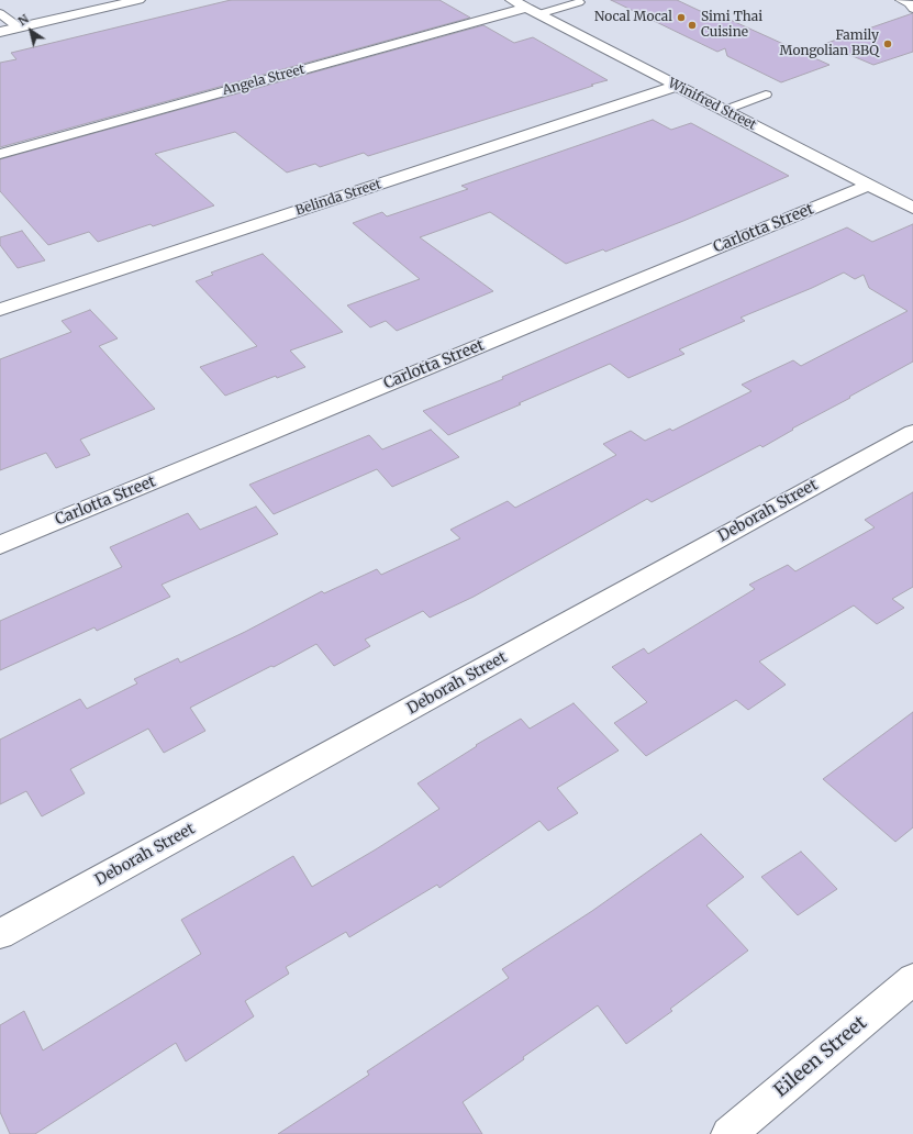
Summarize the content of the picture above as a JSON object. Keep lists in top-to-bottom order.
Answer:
{
  "streets": {
    "street": [
      "Angela Street",
      "Winifred Street",
      "Belinda Street",
      "Carlotta Street",
      "Deborah Street",
      "Eileen Street"
    ]
  },
  "crossings": [
    ["Angela Street", "Winifred Street"],
    ["Winifred Street", "Belinda Street"],
    ["Winifred Street", "Carlotta Street"]
  ],
  "places": ["Nocal Mocal", "Simi Thai Cuisine", "Family Mongolian BBQ"],
  "north": "top left"
}
